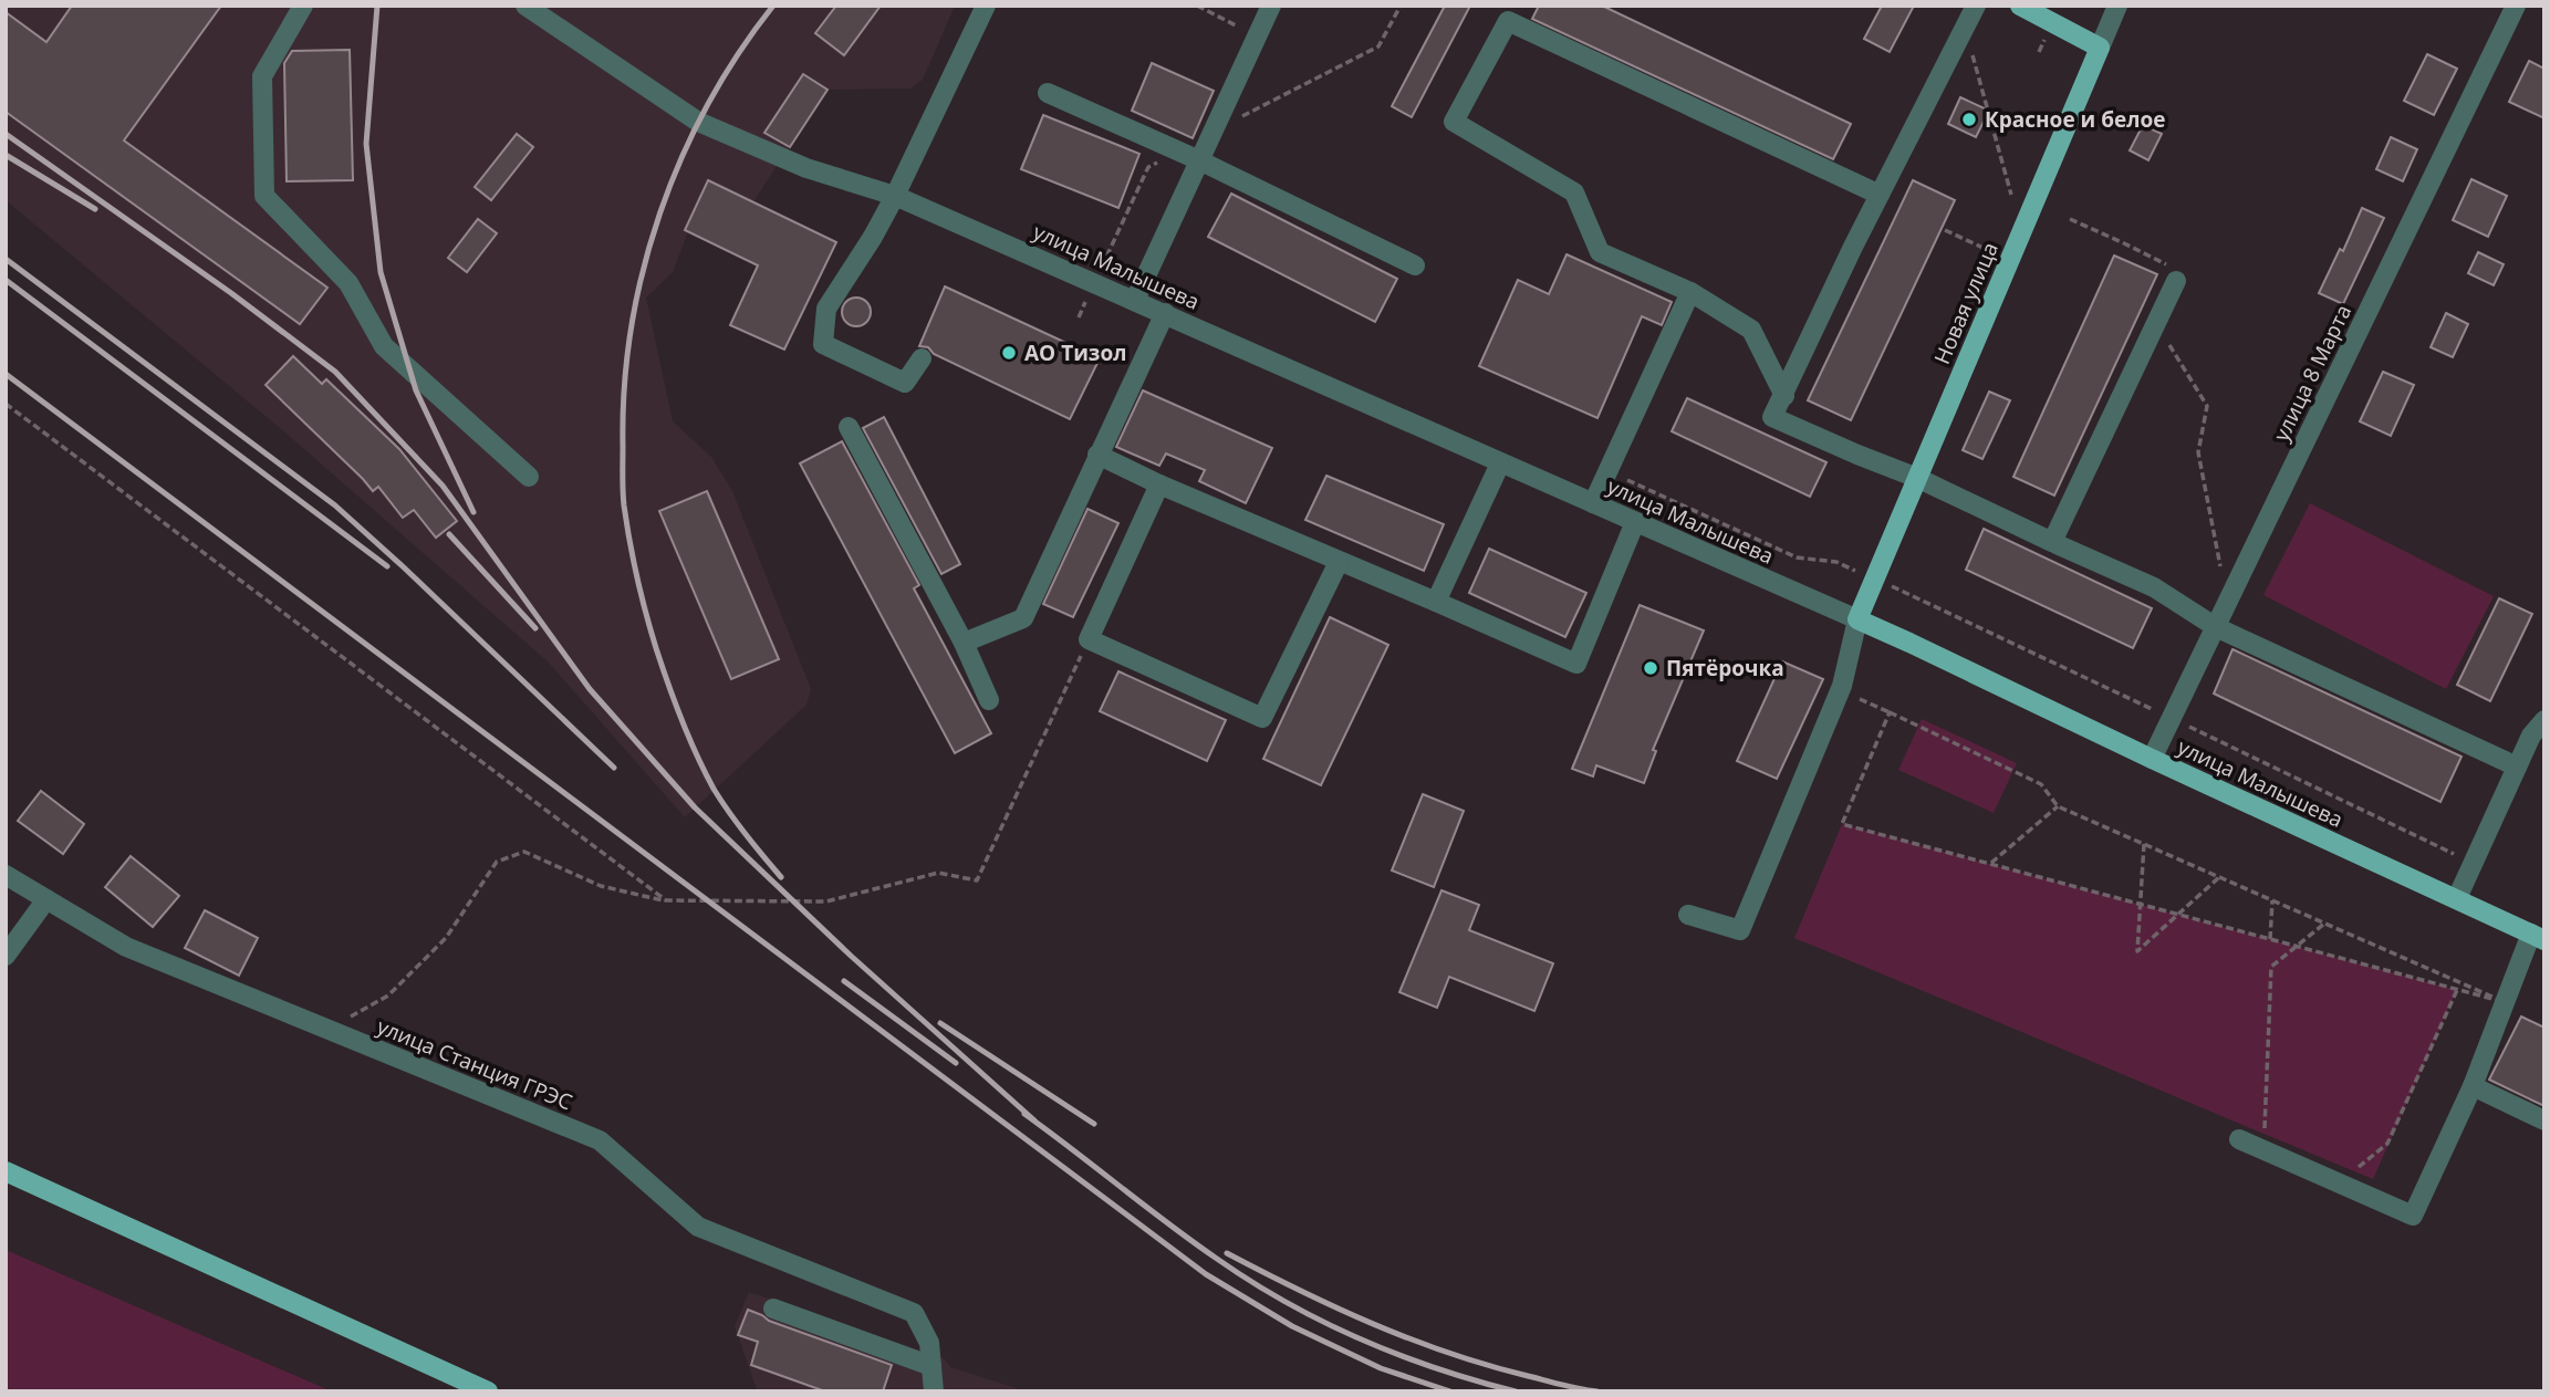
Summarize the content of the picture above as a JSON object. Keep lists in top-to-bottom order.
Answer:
{
  "streets": {
    "main road": ["улица Малышева", "Новая улица"],
    "street": ["улица 8 Марта", "улица Станция ГРЭС"]
  },
  "crossings": [
    ["улица Малышева", "Новая улица"],
    ["улица Малышева", "улица 8 Марта"]
  ],
  "places": ["Красное и белое", "АО Тизол", "Пятёрочка"]
}
